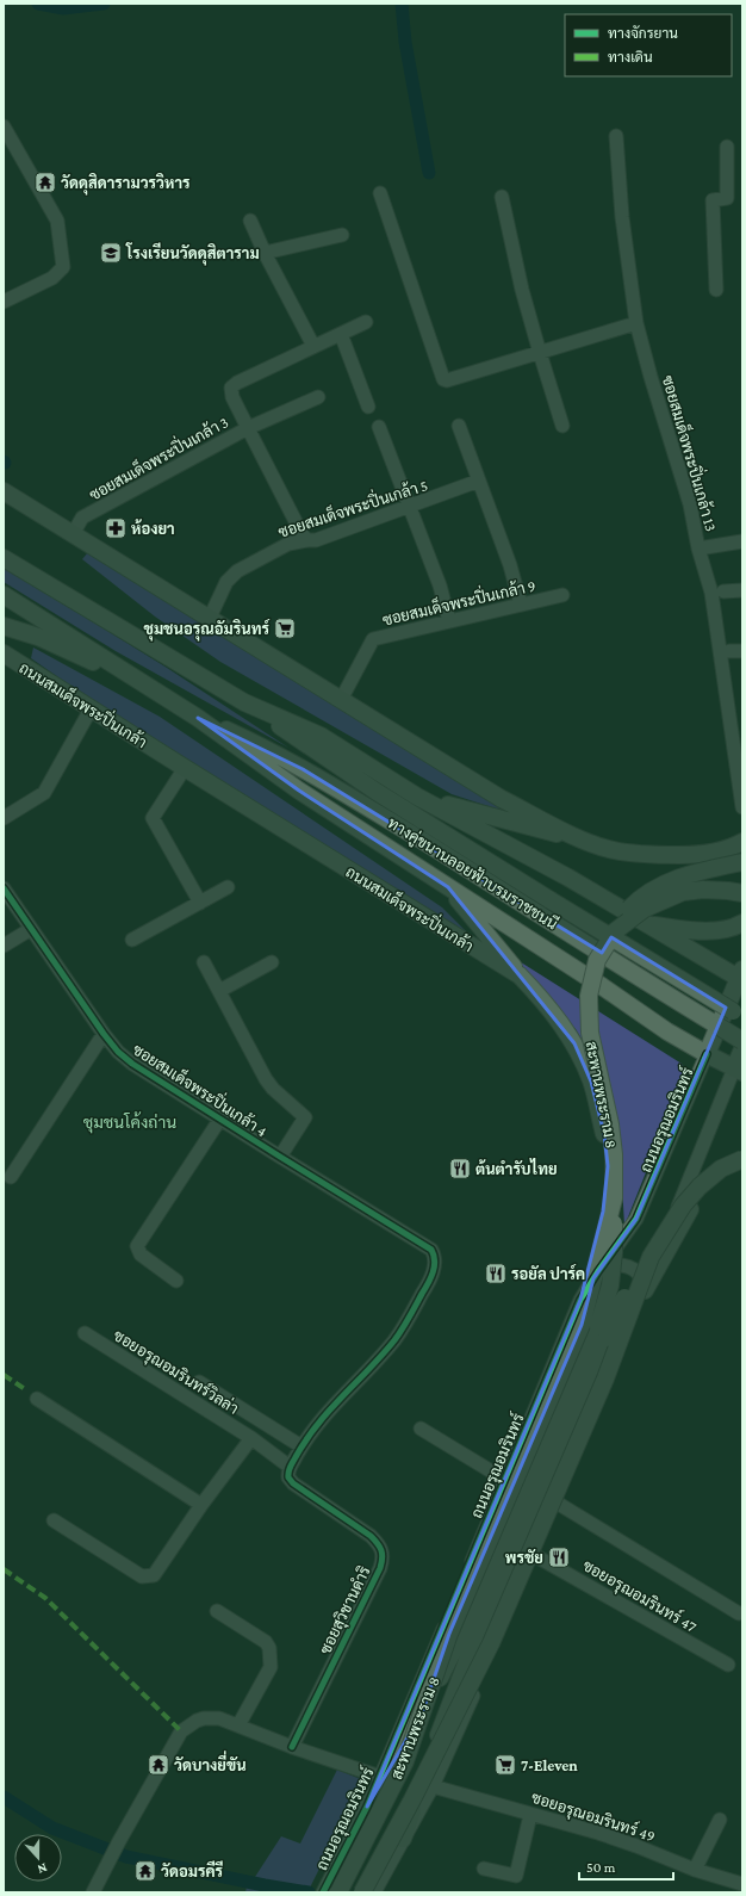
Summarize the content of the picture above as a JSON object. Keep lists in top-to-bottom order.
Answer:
{
  "streets": {
    "main road": [
      "ถนนสมเด็จพระปิ่นเกล้า",
      "ทางคู่ขนานลอยฟ้าบรมราชชนนี",
      "สะพานพระราม 8",
      "ถนนอรุณอมรินทร์"
    ],
    "street": [
      "ซอยสมเด็จพระปิ่นเกล้า 13",
      "ซอยสมเด็จพระปิ่นเกล้า 3",
      "ซอยสมเด็จพระปิ่นเกล้า 5",
      "ซอยสมเด็จพระปิ่นเกล้า 9",
      "ซอยสมเด็จพระปิ่นเกล้า 4",
      "ซอยอรุณอมรินทร์วิลล่า",
      "ซอยอรุณอมรินทร์ 47",
      "ซอยสุวิชานดำริ",
      "ซอยอรุณอมรินทร์ 49"
    ]
  },
  "crossings": [
    ["ถนนสมเด็จพระปิ่นเกล้า", "ถนนอรุณอมรินทร์"],
    ["ซอยอรุณอมรินทร์วิลล่า", "ซอยสุวิชานดำริ"]
  ],
  "districts": ["ชุมชนโค้งถ่าน"],
  "places": {
    "temple": ["วัดดุสิดารามวรวิหาร", "วัดบางยี่ขัน", "วัดอมรคีรี"],
    "school or university": ["โรงเรียนวัดดุสิตาราม"],
    "pharmacy": ["ห้องยา"],
    "supermarket": ["ชุมชนอรุณอัมรินทร์", "7-Eleven"],
    "restaurant": ["ต้นตำรับไทย", "รอยัล ปาร์ค", "พรชัย"]
  },
  "legend": ["ทางจักรยาน", "ทางเดิน"],
  "scale_bar": "50 m",
  "north": "bottom"
}
